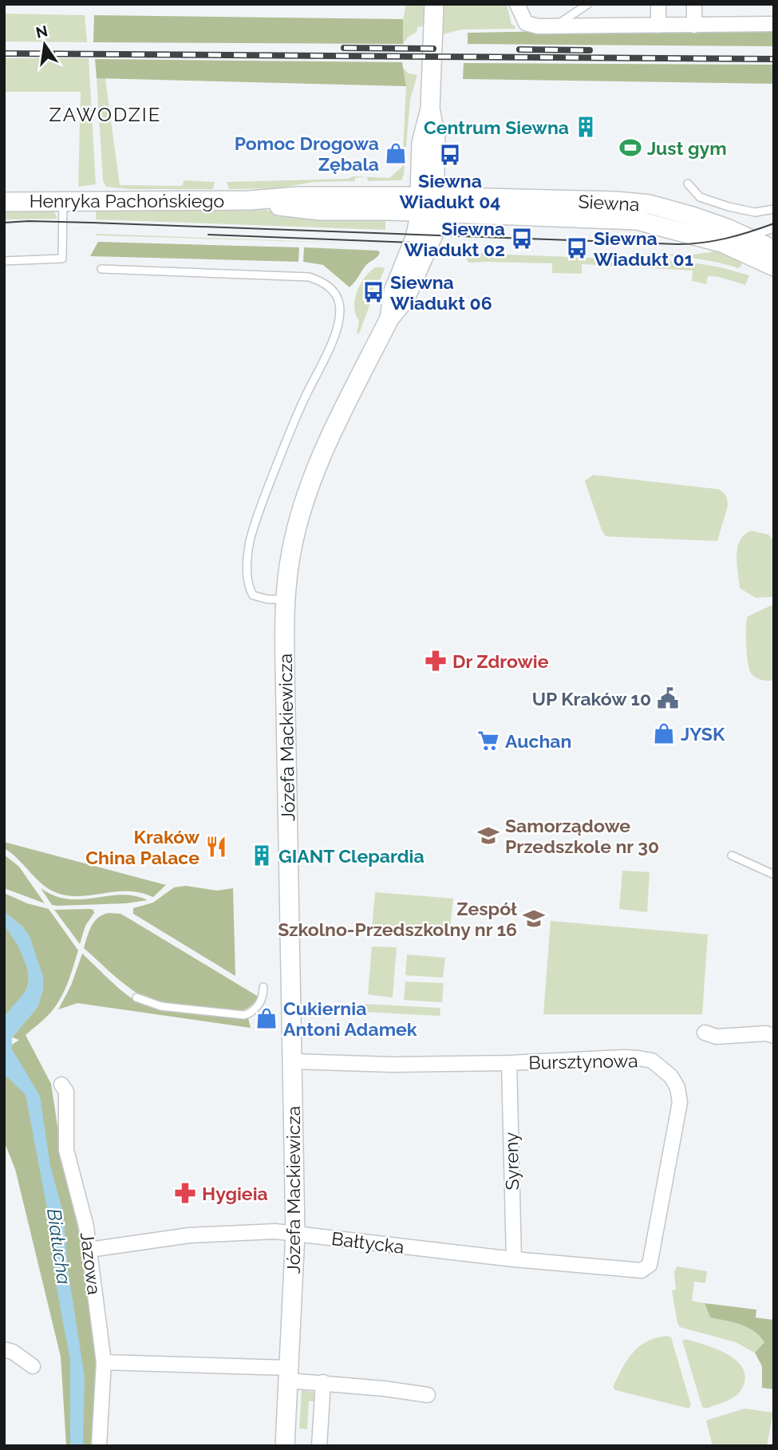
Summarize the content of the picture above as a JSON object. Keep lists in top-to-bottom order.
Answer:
{
  "streets": {
    "street": [
      "Henryka Pachońskiego",
      "Siewna",
      "Józefa Mackiewicza",
      "Bursztynowa",
      "Syreny",
      "Bałtycka",
      "Jazowa"
    ]
  },
  "crossings": [
    ["Henryka Pachońskiego", "Siewna"],
    ["Henryka Pachońskiego", "Józefa Mackiewicza"],
    ["Siewna", "Józefa Mackiewicza"],
    ["Józefa Mackiewicza", "Bursztynowa"],
    ["Józefa Mackiewicza", "Bałtycka"],
    ["Bursztynowa", "Syreny"],
    ["Bursztynowa", "Bałtycka"],
    ["Syreny", "Bałtycka"],
    ["Bałtycka", "Jazowa"]
  ],
  "districts": ["ZAWODZIE"],
  "water": ["Białucha"],
  "places": {
    "building": ["Centrum Siewna", "GIANT Clepardia"],
    "sports": ["Just gym"],
    "shop": ["Pomoc Drogowa Zębala", "JYSK", "Cukiernia Antoni Adamek"],
    "bus stop": [
      "Siewna Wiadukt 04",
      "Siewna Wiadukt 02",
      "Siewna Wiadukt 01",
      "Siewna Wiadukt 06"
    ],
    "pharmacy": ["Dr Zdrowie", "Hygieia"],
    "public building": ["UP Kraków 10"],
    "supermarket": ["Auchan"],
    "school or university": ["Samorządowe Przedszkole nr 30", "Zespół Szkolno-Przedszkolny nr 16"],
    "restaurant": ["Kraków China Palace"]
  },
  "north": "top"
}
